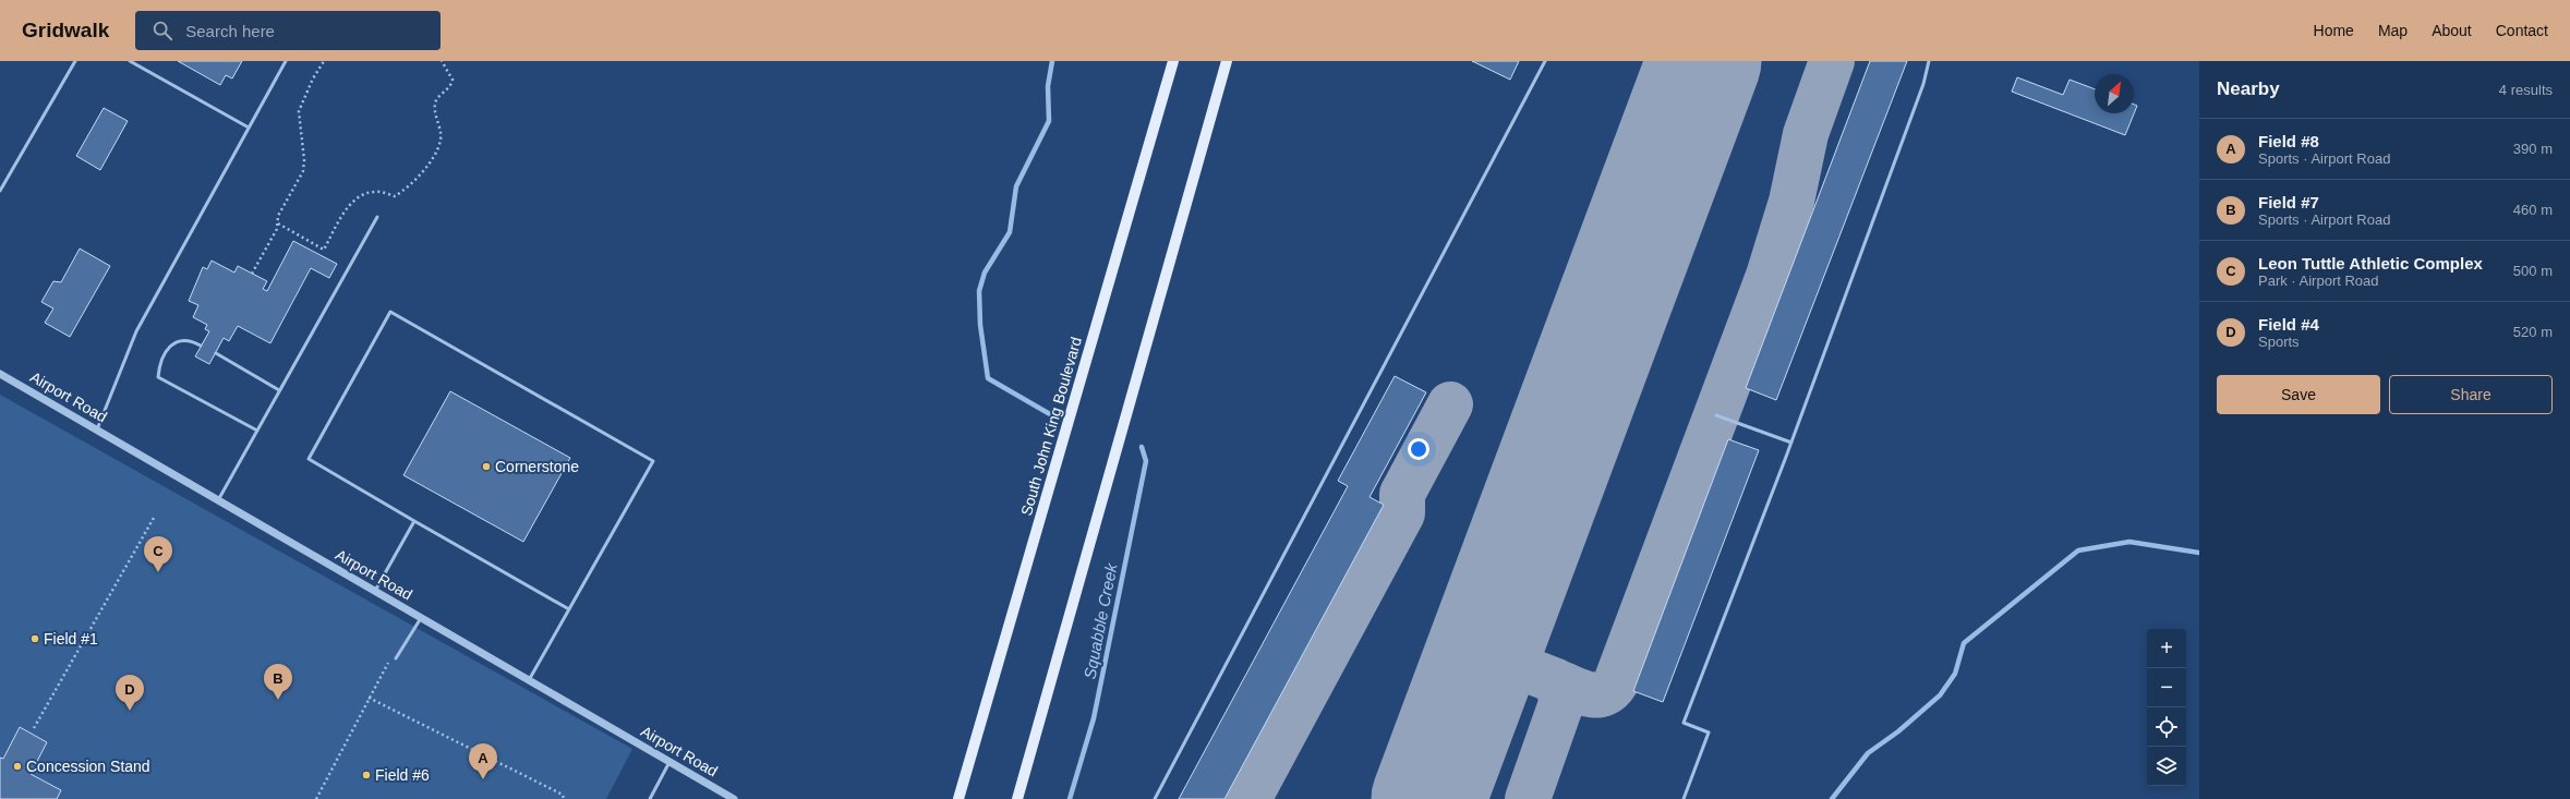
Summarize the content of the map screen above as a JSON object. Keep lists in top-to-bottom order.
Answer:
{
  "streets": {
    "main road": ["South John King Boulevard"],
    "street": ["Airport Road"]
  },
  "water": ["Squabble Creek"],
  "places": [
    "Cornerstone",
    "Field #1",
    "Concession Stand",
    "Field #6"
  ],
  "north": "top right",
  "page": {
    "header": "Gridwalk",
    "search": "Search here",
    "nav": [
      "Home",
      "Map",
      "About",
      "Contact"
    ],
    "heading": ["Nearby", "4 results"],
    "list": [
      {
        "mark": "A",
        "name": "Field #8",
        "note": "Sports · Airport Road",
        "value": "390 m"
      },
      {
        "mark": "B",
        "name": "Field #7",
        "note": "Sports · Airport Road",
        "value": "460 m"
      },
      {
        "mark": "C",
        "name": "Leon Tuttle Athletic Complex",
        "note": "Park · Airport Road",
        "value": "500 m"
      },
      {
        "mark": "D",
        "name": "Field #4",
        "note": "Sports",
        "value": "520 m"
      }
    ],
    "buttons": ["Save", "Share"],
    "pins": [
      "C",
      "B",
      "D",
      "A"
    ],
    "map_buttons": ["+", "−"]
  }
}
